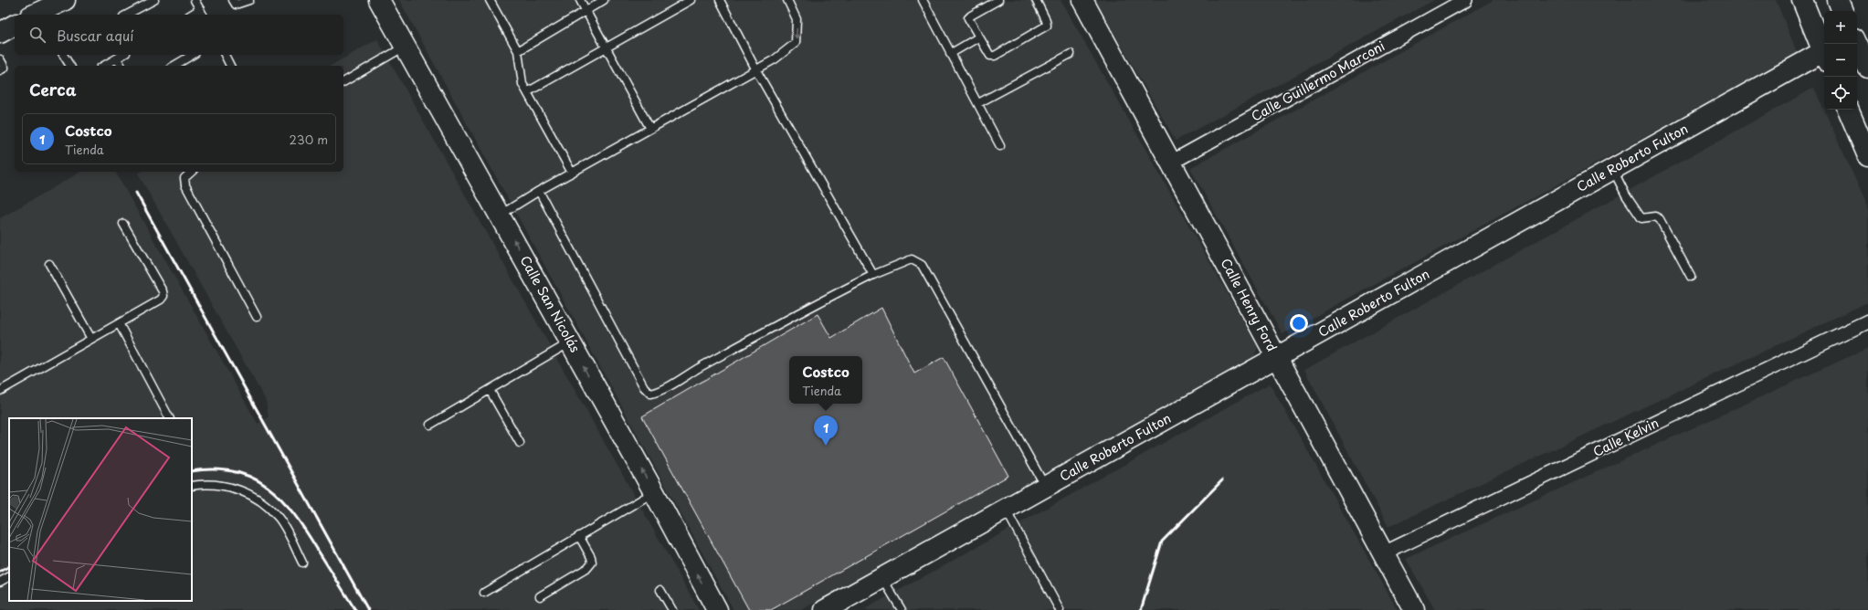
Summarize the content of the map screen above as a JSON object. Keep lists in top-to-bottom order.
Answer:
{
  "streets": {
    "street": [
      "Calle Guillermo Marconi",
      "Calle Roberto Fulton",
      "Calle San Nicolás",
      "Calle Henry Ford",
      "Calle Kelvin"
    ]
  },
  "crossings": [
    ["Calle Guillermo Marconi", "Calle Henry Ford"],
    ["Calle Roberto Fulton", "Calle Henry Ford"],
    ["Calle Henry Ford", "Calle Kelvin"]
  ],
  "one_way": ["Calle San Nicolás"],
  "page": {
    "map_buttons": ["+", "−"],
    "search": "Buscar aquí",
    "heading": "Cerca",
    "list": [
      {
        "mark": "1",
        "name": "Costco",
        "note": "Tienda",
        "value": "230 m"
      }
    ],
    "popup": ["Costco", "Tienda"],
    "pins": "1"
  }
}
